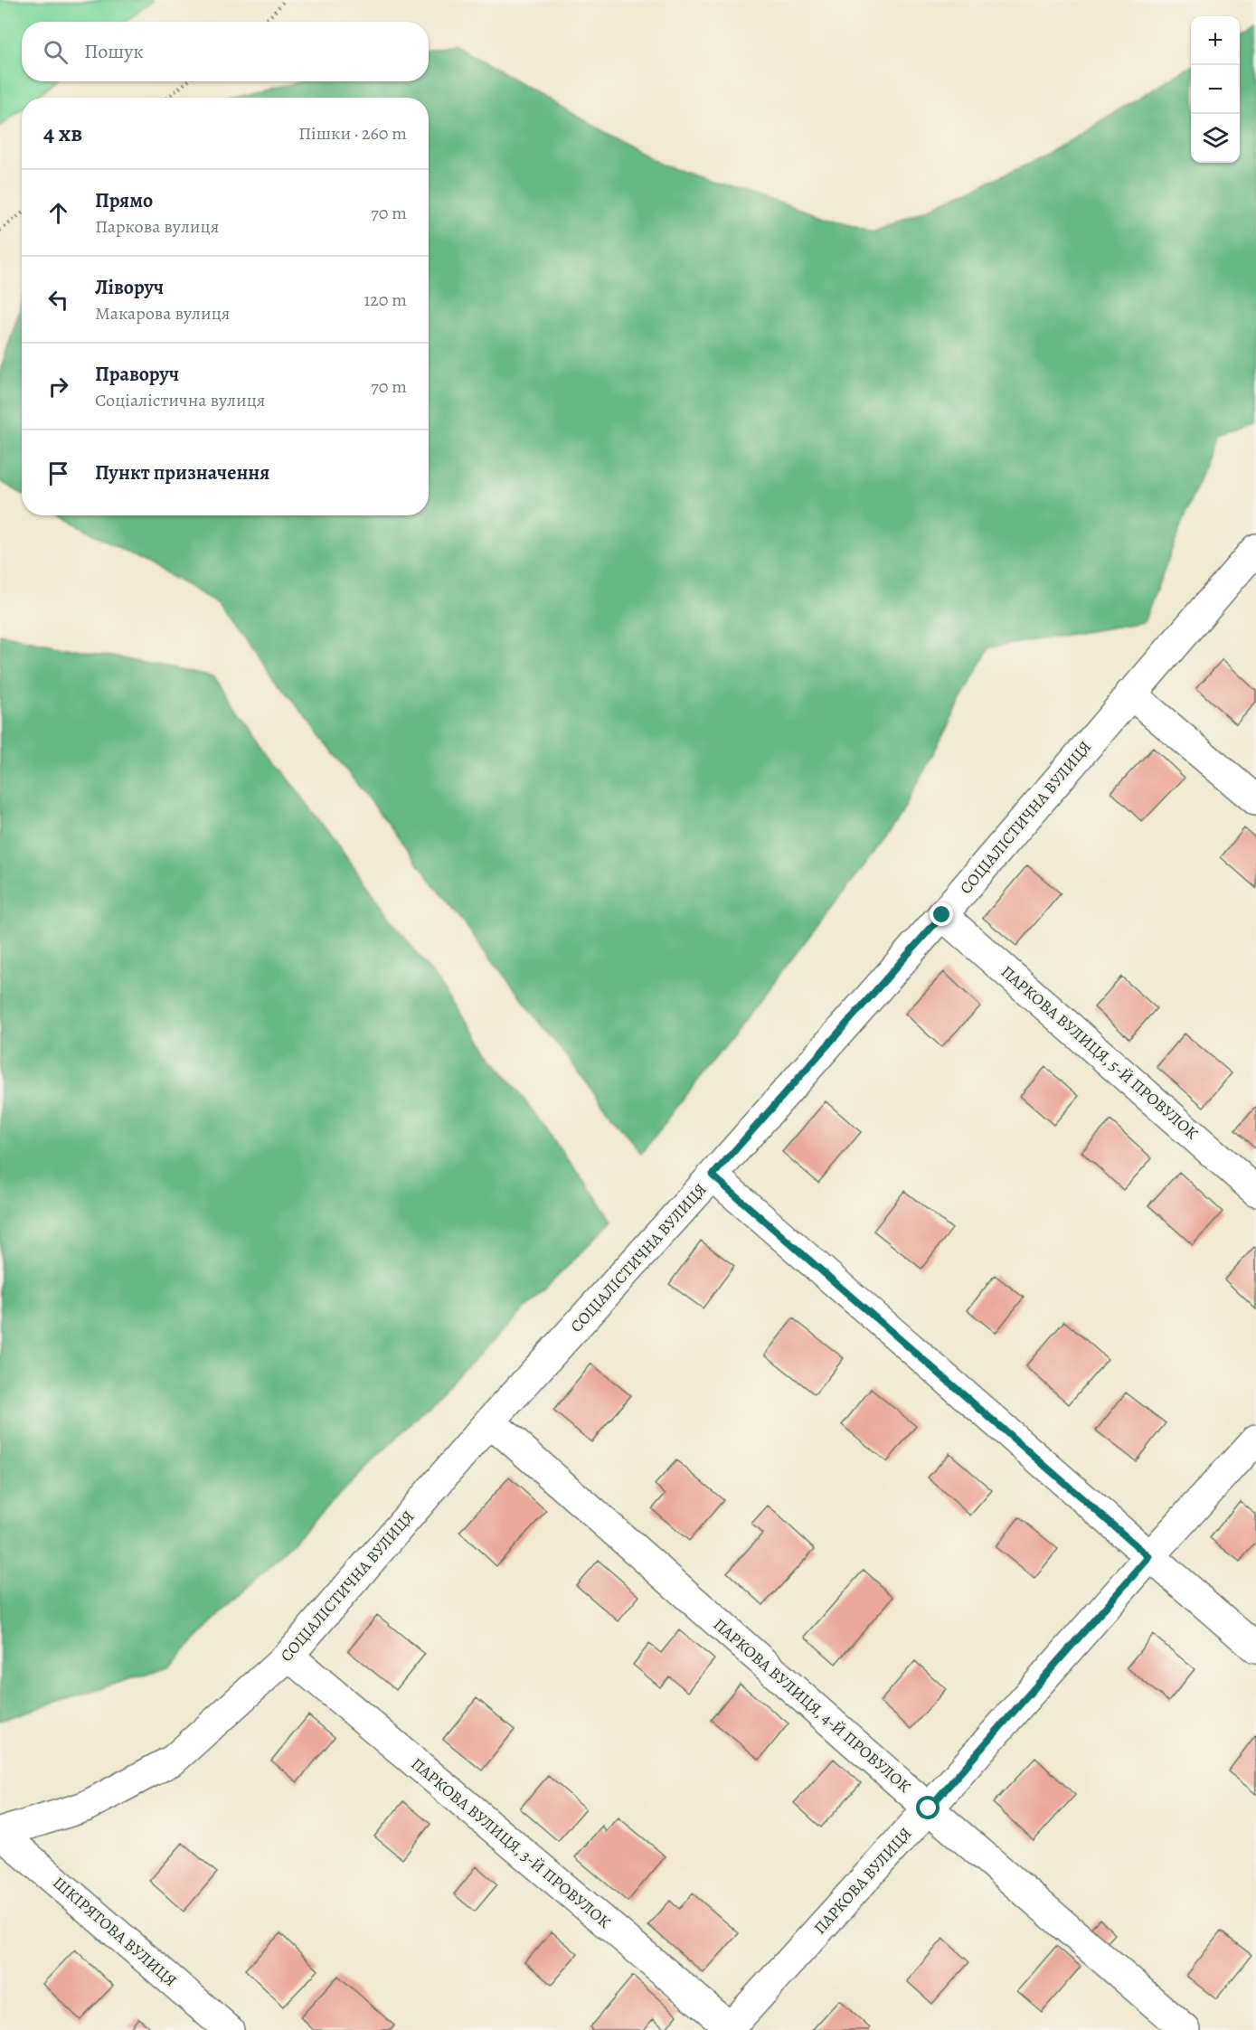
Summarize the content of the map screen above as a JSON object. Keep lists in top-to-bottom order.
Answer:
{
  "streets": {
    "street": [
      "СОЦІАЛІСТИЧНА ВУЛИЦЯ",
      "ПАРКОВА ВУЛИЦЯ, 5-Й ПРОВУЛОК",
      "ПАРКОВА ВУЛИЦЯ, 4-Й ПРОВУЛОК",
      "ПАРКОВА ВУЛИЦЯ, 3-Й ПРОВУЛОК",
      "ПАРКОВА ВУЛИЦЯ",
      "ШКІРЯТОВА ВУЛИЦЯ"
    ]
  },
  "crossings": [
    ["СОЦІАЛІСТИЧНА ВУЛИЦЯ", "ПАРКОВА ВУЛИЦЯ, 5-Й ПРОВУЛОК"],
    ["СОЦІАЛІСТИЧНА ВУЛИЦЯ", "ПАРКОВА ВУЛИЦЯ, 4-Й ПРОВУЛОК"],
    ["СОЦІАЛІСТИЧНА ВУЛИЦЯ", "ПАРКОВА ВУЛИЦЯ, 3-Й ПРОВУЛОК"],
    ["СОЦІАЛІСТИЧНА ВУЛИЦЯ", "ШКІРЯТОВА ВУЛИЦЯ"],
    ["ПАРКОВА ВУЛИЦЯ, 4-Й ПРОВУЛОК", "ПАРКОВА ВУЛИЦЯ"],
    ["ПАРКОВА ВУЛИЦЯ, 3-Й ПРОВУЛОК", "ПАРКОВА ВУЛИЦЯ"]
  ],
  "page": {
    "map_buttons": ["+", "−"],
    "search": "Пошук",
    "heading": ["4 хв", "Пішки · 260 m"],
    "list": [
      ["Прямо", "Паркова вулиця", "70 m"],
      ["Ліворуч", "Макарова вулиця", "120 m"],
      ["Праворуч", "Соціалістична вулиця", "70 m"],
      "Пункт призначення"
    ]
  }
}
